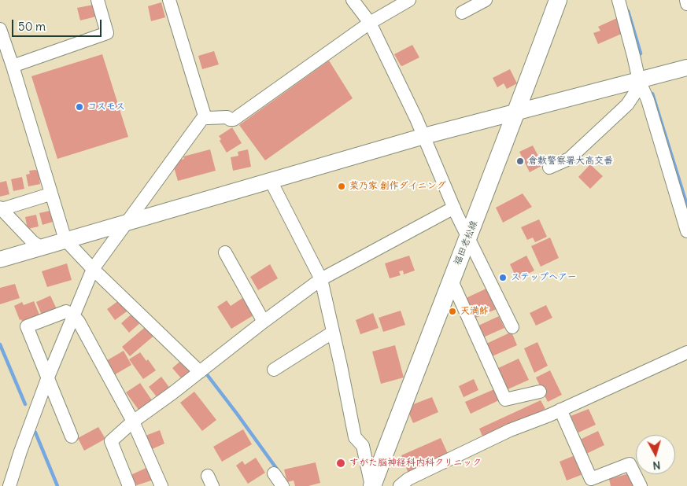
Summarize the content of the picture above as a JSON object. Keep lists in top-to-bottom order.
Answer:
{
  "streets": {
    "main road": ["福田老松線"]
  },
  "places": [
    "コスモス",
    "倉敷警察署大高交番",
    "菜乃家 創作ダイニング",
    "ステップヘアー",
    "天満鮓",
    "すがた脳神経科内科クリニック"
  ],
  "scale_bar": "50 m",
  "north": "bottom"
}
